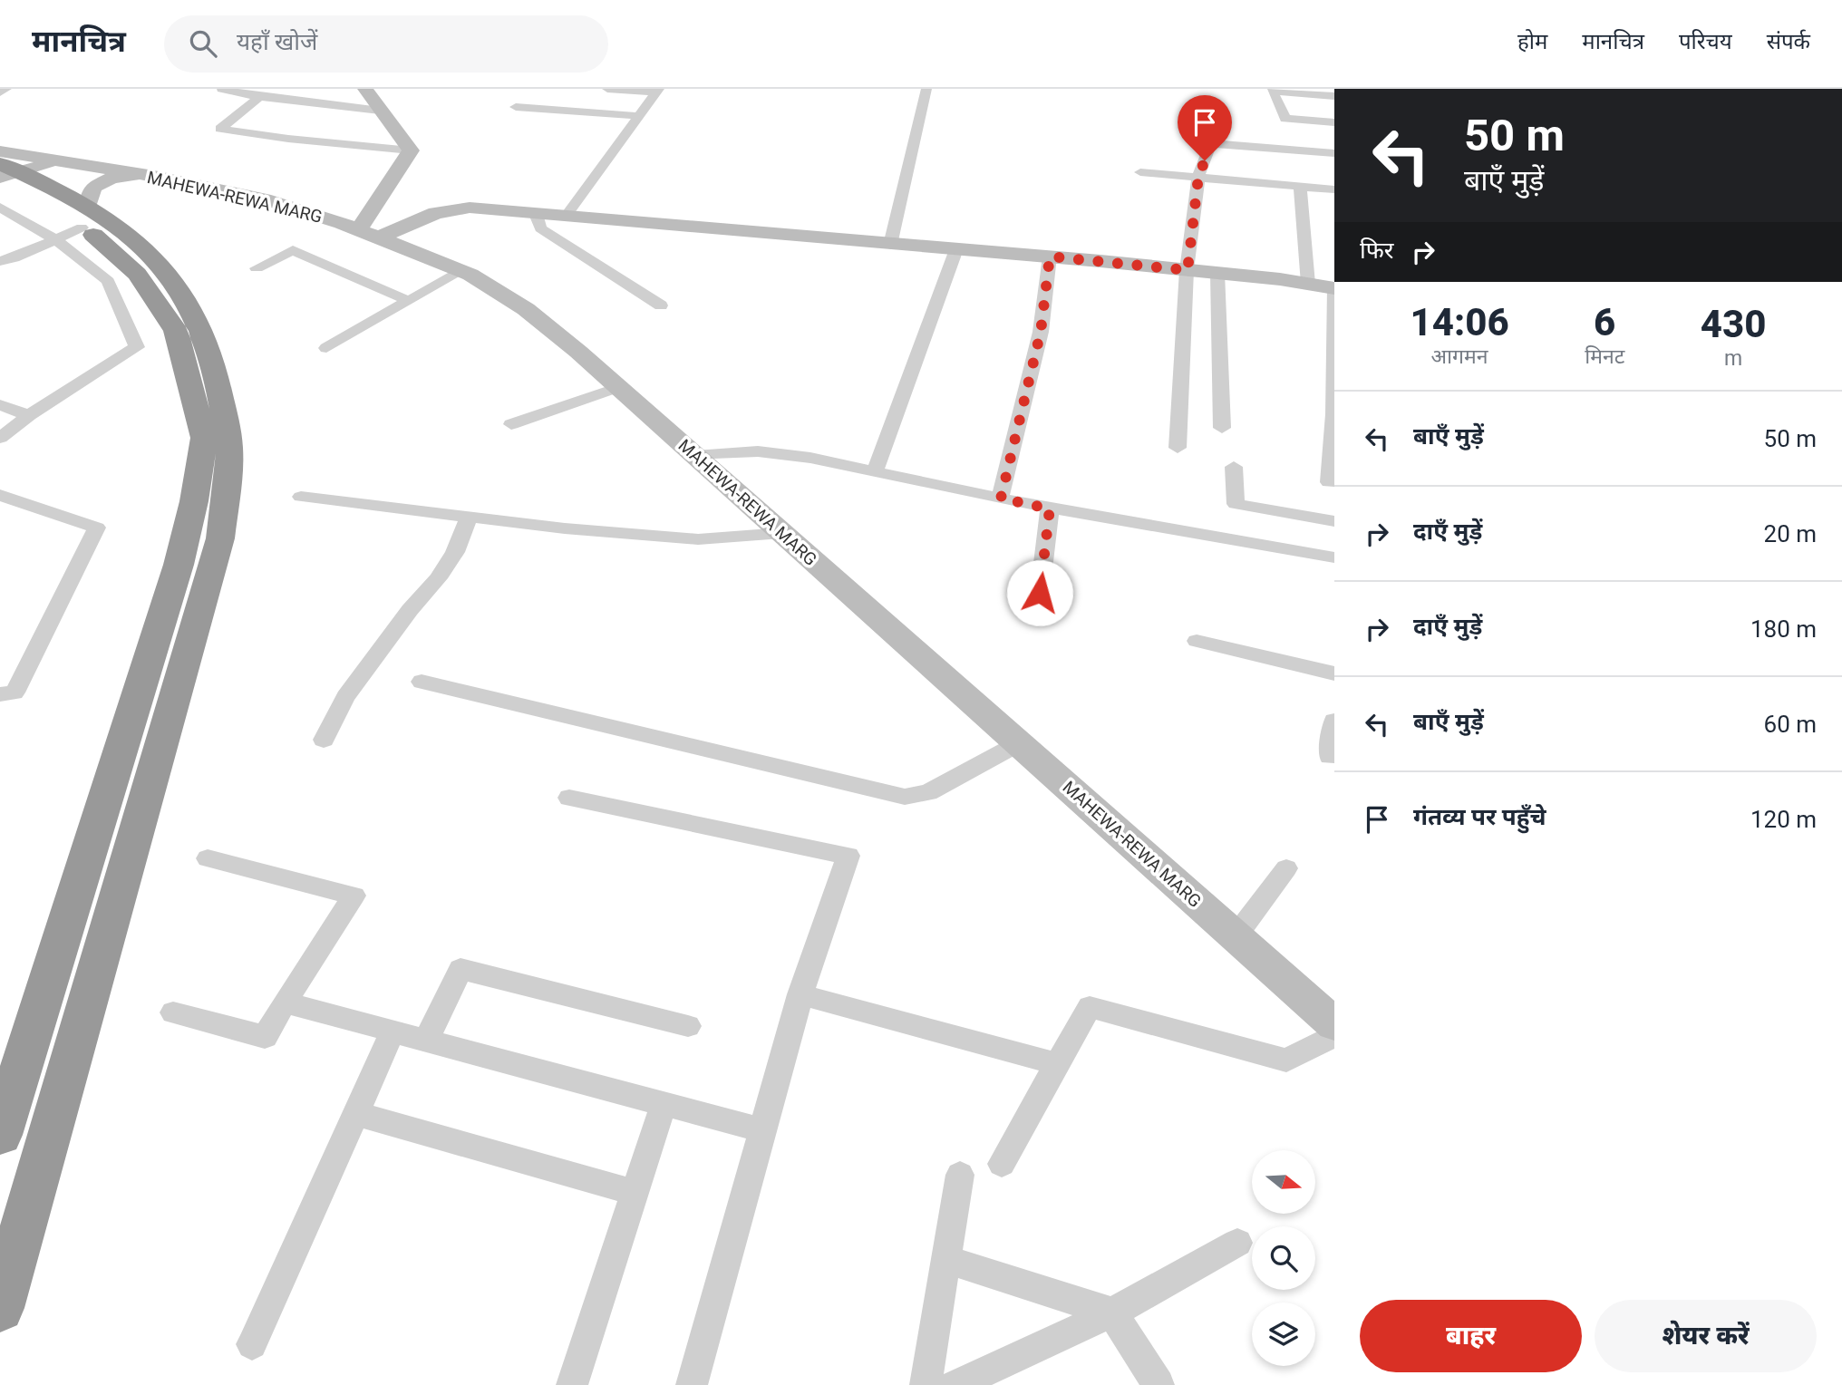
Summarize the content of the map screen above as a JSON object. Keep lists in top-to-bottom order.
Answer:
{
  "streets": {
    "main road": ["MAHEWA-REWA MARG"]
  },
  "north": "right",
  "page": {
    "header": "मानचित्र",
    "search": "यहाँ खोजें",
    "nav": [
      "होम",
      "मानचित्र",
      "परिचय",
      "संपर्क"
    ],
    "turn": ["50 m", "बाएँ मुड़ें"],
    "then": "फिर",
    "eta": [
      "14:06",
      "आगमन",
      "6",
      "मिनट",
      "430",
      "m"
    ],
    "list": [
      {
        "name": "बाएँ मुड़ें",
        "value": "50 m"
      },
      {
        "name": "दाएँ मुड़ें",
        "value": "20 m"
      },
      {
        "name": "दाएँ मुड़ें",
        "value": "180 m"
      },
      {
        "name": "बाएँ मुड़ें",
        "value": "60 m"
      },
      {
        "name": "गंतव्य पर पहुँचे",
        "value": "120 m"
      }
    ],
    "buttons": ["बाहर", "शेयर करें"]
  }
}
